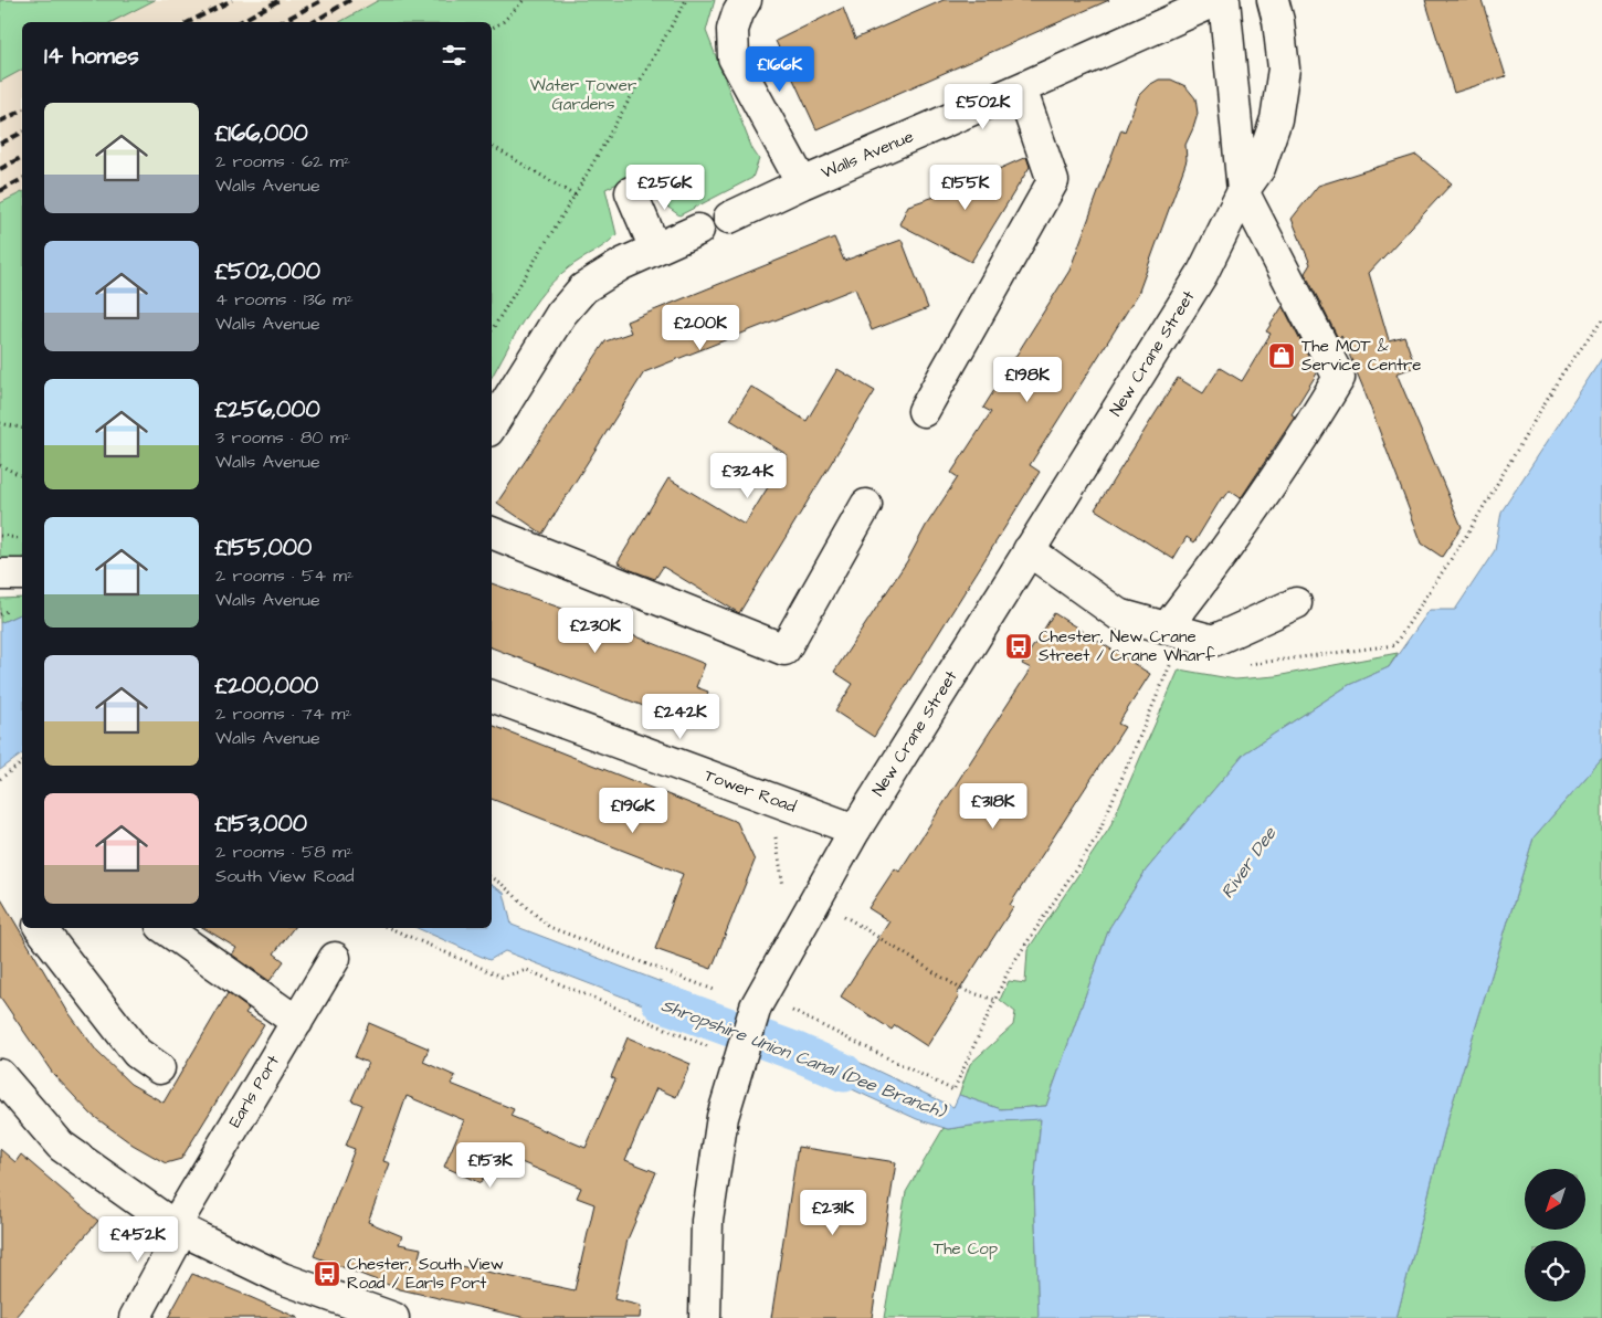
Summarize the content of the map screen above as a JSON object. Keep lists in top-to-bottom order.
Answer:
{
  "streets": {
    "street": [
      "Walls Avenue",
      "New Crane Street",
      "Tower Road",
      "Earls Port"
    ]
  },
  "crossings": [
    ["New Crane Street", "Tower Road"]
  ],
  "water": ["River Dee", "Shropshire Union Canal (Dee Branch)"],
  "parks": ["Water Tower Gardens", "The Cop"],
  "places": {
    "shop": ["The MOT & Service Centre"],
    "bus stop": ["Chester, New Crane Street / Crane Wharf", "Chester, South View Road / Earls Port"]
  },
  "north": "bottom left",
  "page": {
    "heading": "14 homes",
    "price": [
      "£166K",
      "£502K",
      "£256K",
      "£155K",
      "£200K",
      "£198K",
      "£324K",
      "£230K",
      "£242K",
      "£318K",
      "£196K",
      "£153K",
      "£231K",
      "£452K"
    ],
    "list": [
      {
        "name": "£166,000",
        "note": "2 rooms · 62 m² · Walls Avenue"
      },
      {
        "name": "£502,000",
        "note": "4 rooms · 136 m² · Walls Avenue"
      },
      {
        "name": "£256,000",
        "note": "3 rooms · 80 m² · Walls Avenue"
      },
      {
        "name": "£155,000",
        "note": "2 rooms · 54 m² · Walls Avenue"
      },
      {
        "name": "£200,000",
        "note": "2 rooms · 74 m² · Walls Avenue"
      },
      {
        "name": "£153,000",
        "note": "2 rooms · 58 m² · South View Road"
      }
    ]
  }
}
